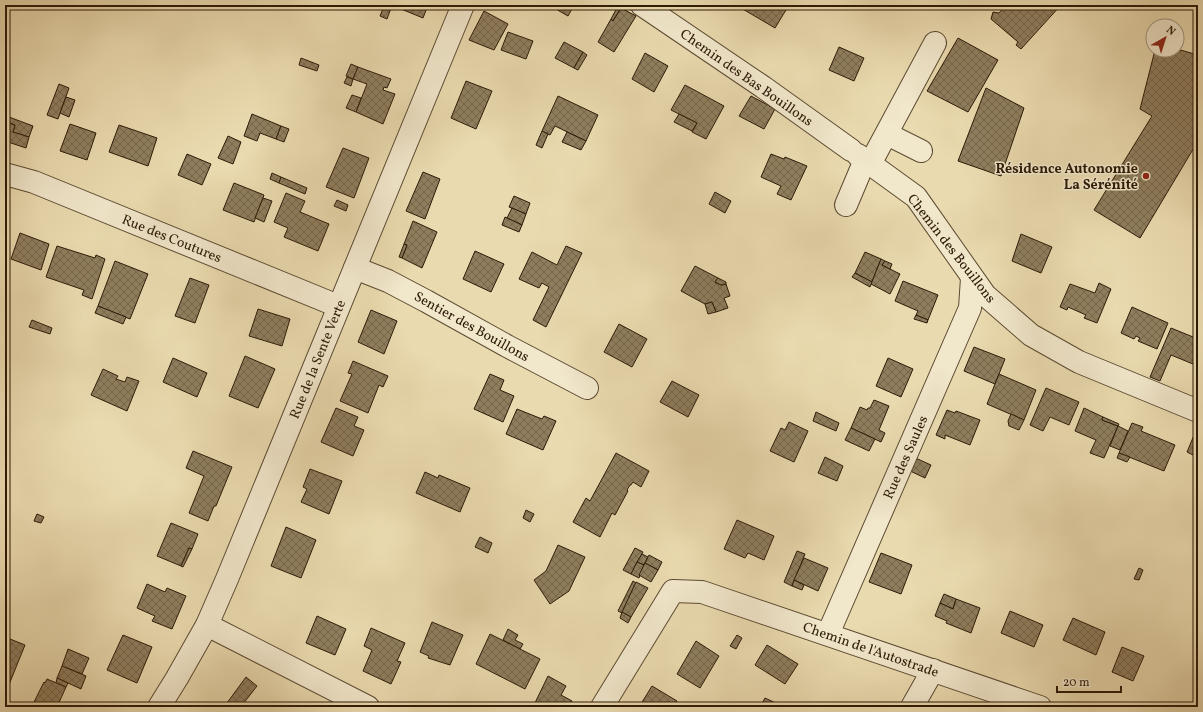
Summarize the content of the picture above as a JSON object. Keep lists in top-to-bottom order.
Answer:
{
  "streets": {
    "street": [
      "Chemin des Bas Bouillons",
      "Rue des Coutures",
      "Chemin des Bouillons",
      "Sentier des Bouillons",
      "Rue de la Sente Verte",
      "Rue des Saules",
      "Chemin de l'Autostrade"
    ]
  },
  "crossings": [
    ["Chemin des Bas Bouillons", "Chemin des Bouillons"],
    ["Rue des Coutures", "Rue de la Sente Verte"],
    ["Chemin des Bouillons", "Rue des Saules"],
    ["Sentier des Bouillons", "Rue de la Sente Verte"],
    ["Rue des Saules", "Chemin de l'Autostrade"]
  ],
  "places": ["Résidence Autonomie La Sérénité"],
  "scale_bar": "20 m",
  "north": "top right"
}
